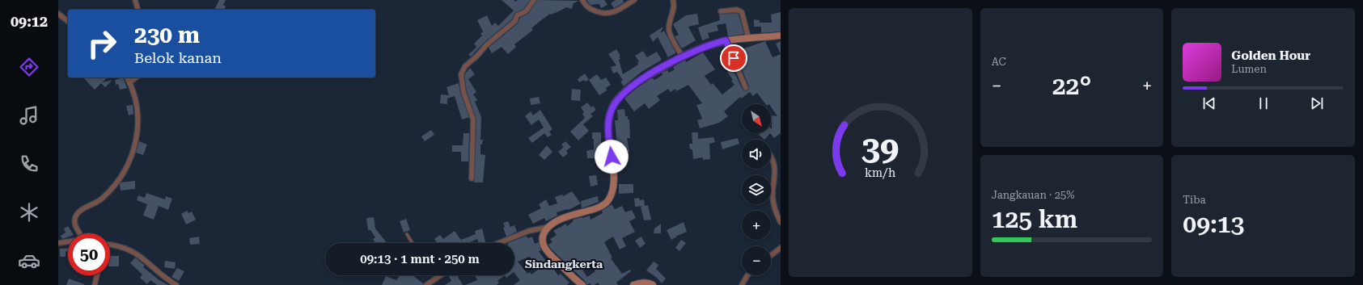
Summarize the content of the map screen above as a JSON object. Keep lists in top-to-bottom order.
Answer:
{
  "districts": ["Sindangkerta"],
  "north": "bottom right",
  "page": {
    "tabs": "09:12",
    "tile": [
      "AC",
      ["Jangkauan · 25%", "125 km"],
      ["Tiba", "09:13"]
    ],
    "turn": ["230 m", "Belok kanan"],
    "song": ["Golden Hour", "Lumen"],
    "heat": ["−", "22°", "+"],
    "map_buttons": ["+", "−"],
    "limit": "50",
    "trip": "09:13 · 1 mnt · 250 m",
    "gauge": ["39", "km/h"]
  }
}
